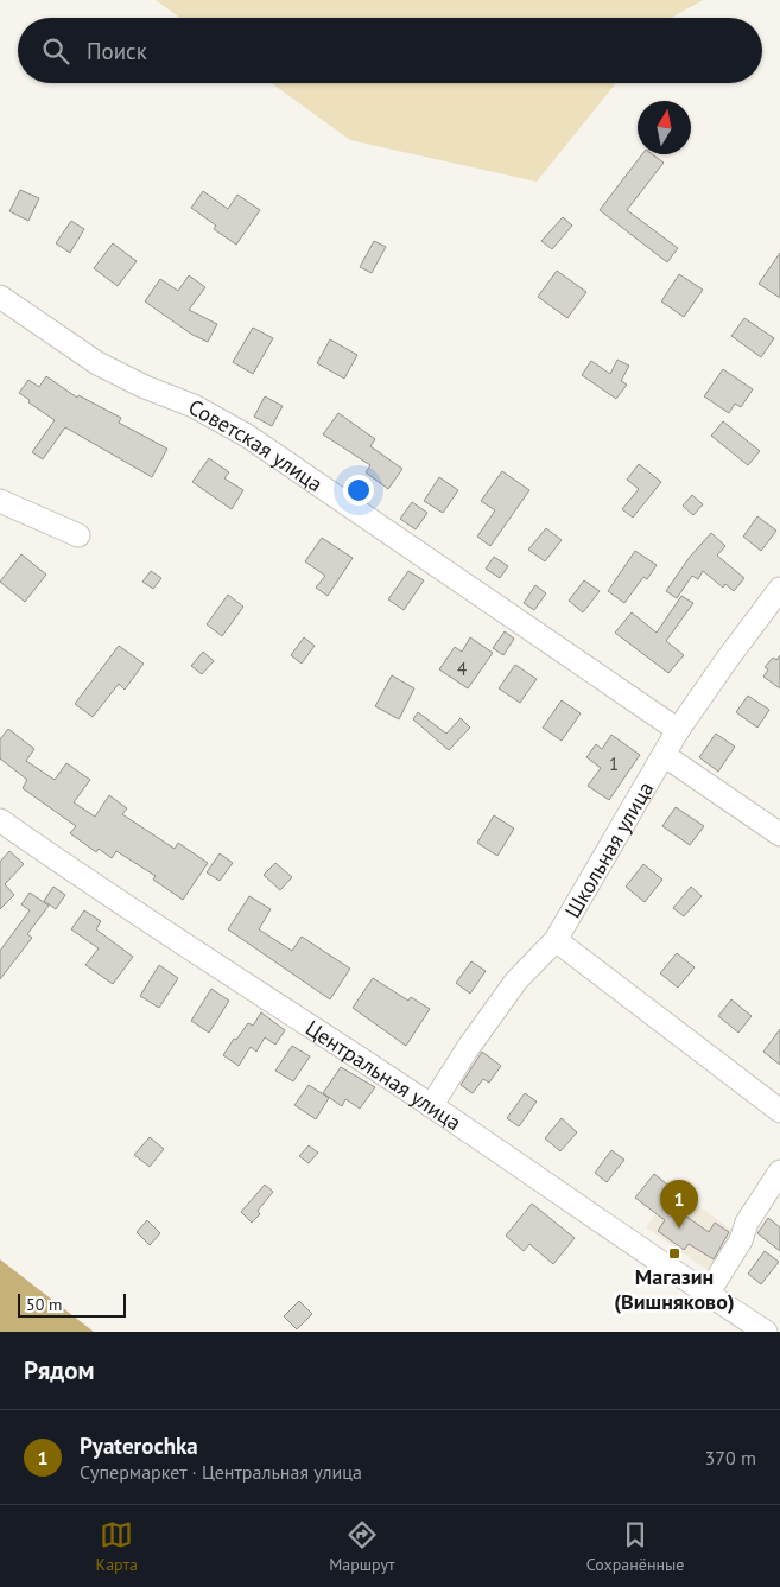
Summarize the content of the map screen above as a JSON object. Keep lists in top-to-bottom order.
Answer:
{
  "streets": {
    "street": ["Советская улица", "Школьная улица", "Центральная улица"]
  },
  "crossings": [
    ["Советская улица", "Школьная улица"],
    ["Школьная улица", "Центральная улица"]
  ],
  "places": {
    "transit": ["Магазин (Вишняково)"]
  },
  "house_numbers": ["4", "1"],
  "scale_bar": "50 m",
  "north": "top",
  "page": {
    "search": "Поиск",
    "pins": "1",
    "scale": "50 m",
    "heading": "Рядом",
    "list": [
      {
        "mark": "1",
        "name": "Pyaterochka",
        "note": "Супермаркет · Центральная улица",
        "value": "370 m"
      }
    ],
    "nav": ["Карта", "Маршрут", "Сохранённые"]
  }
}
